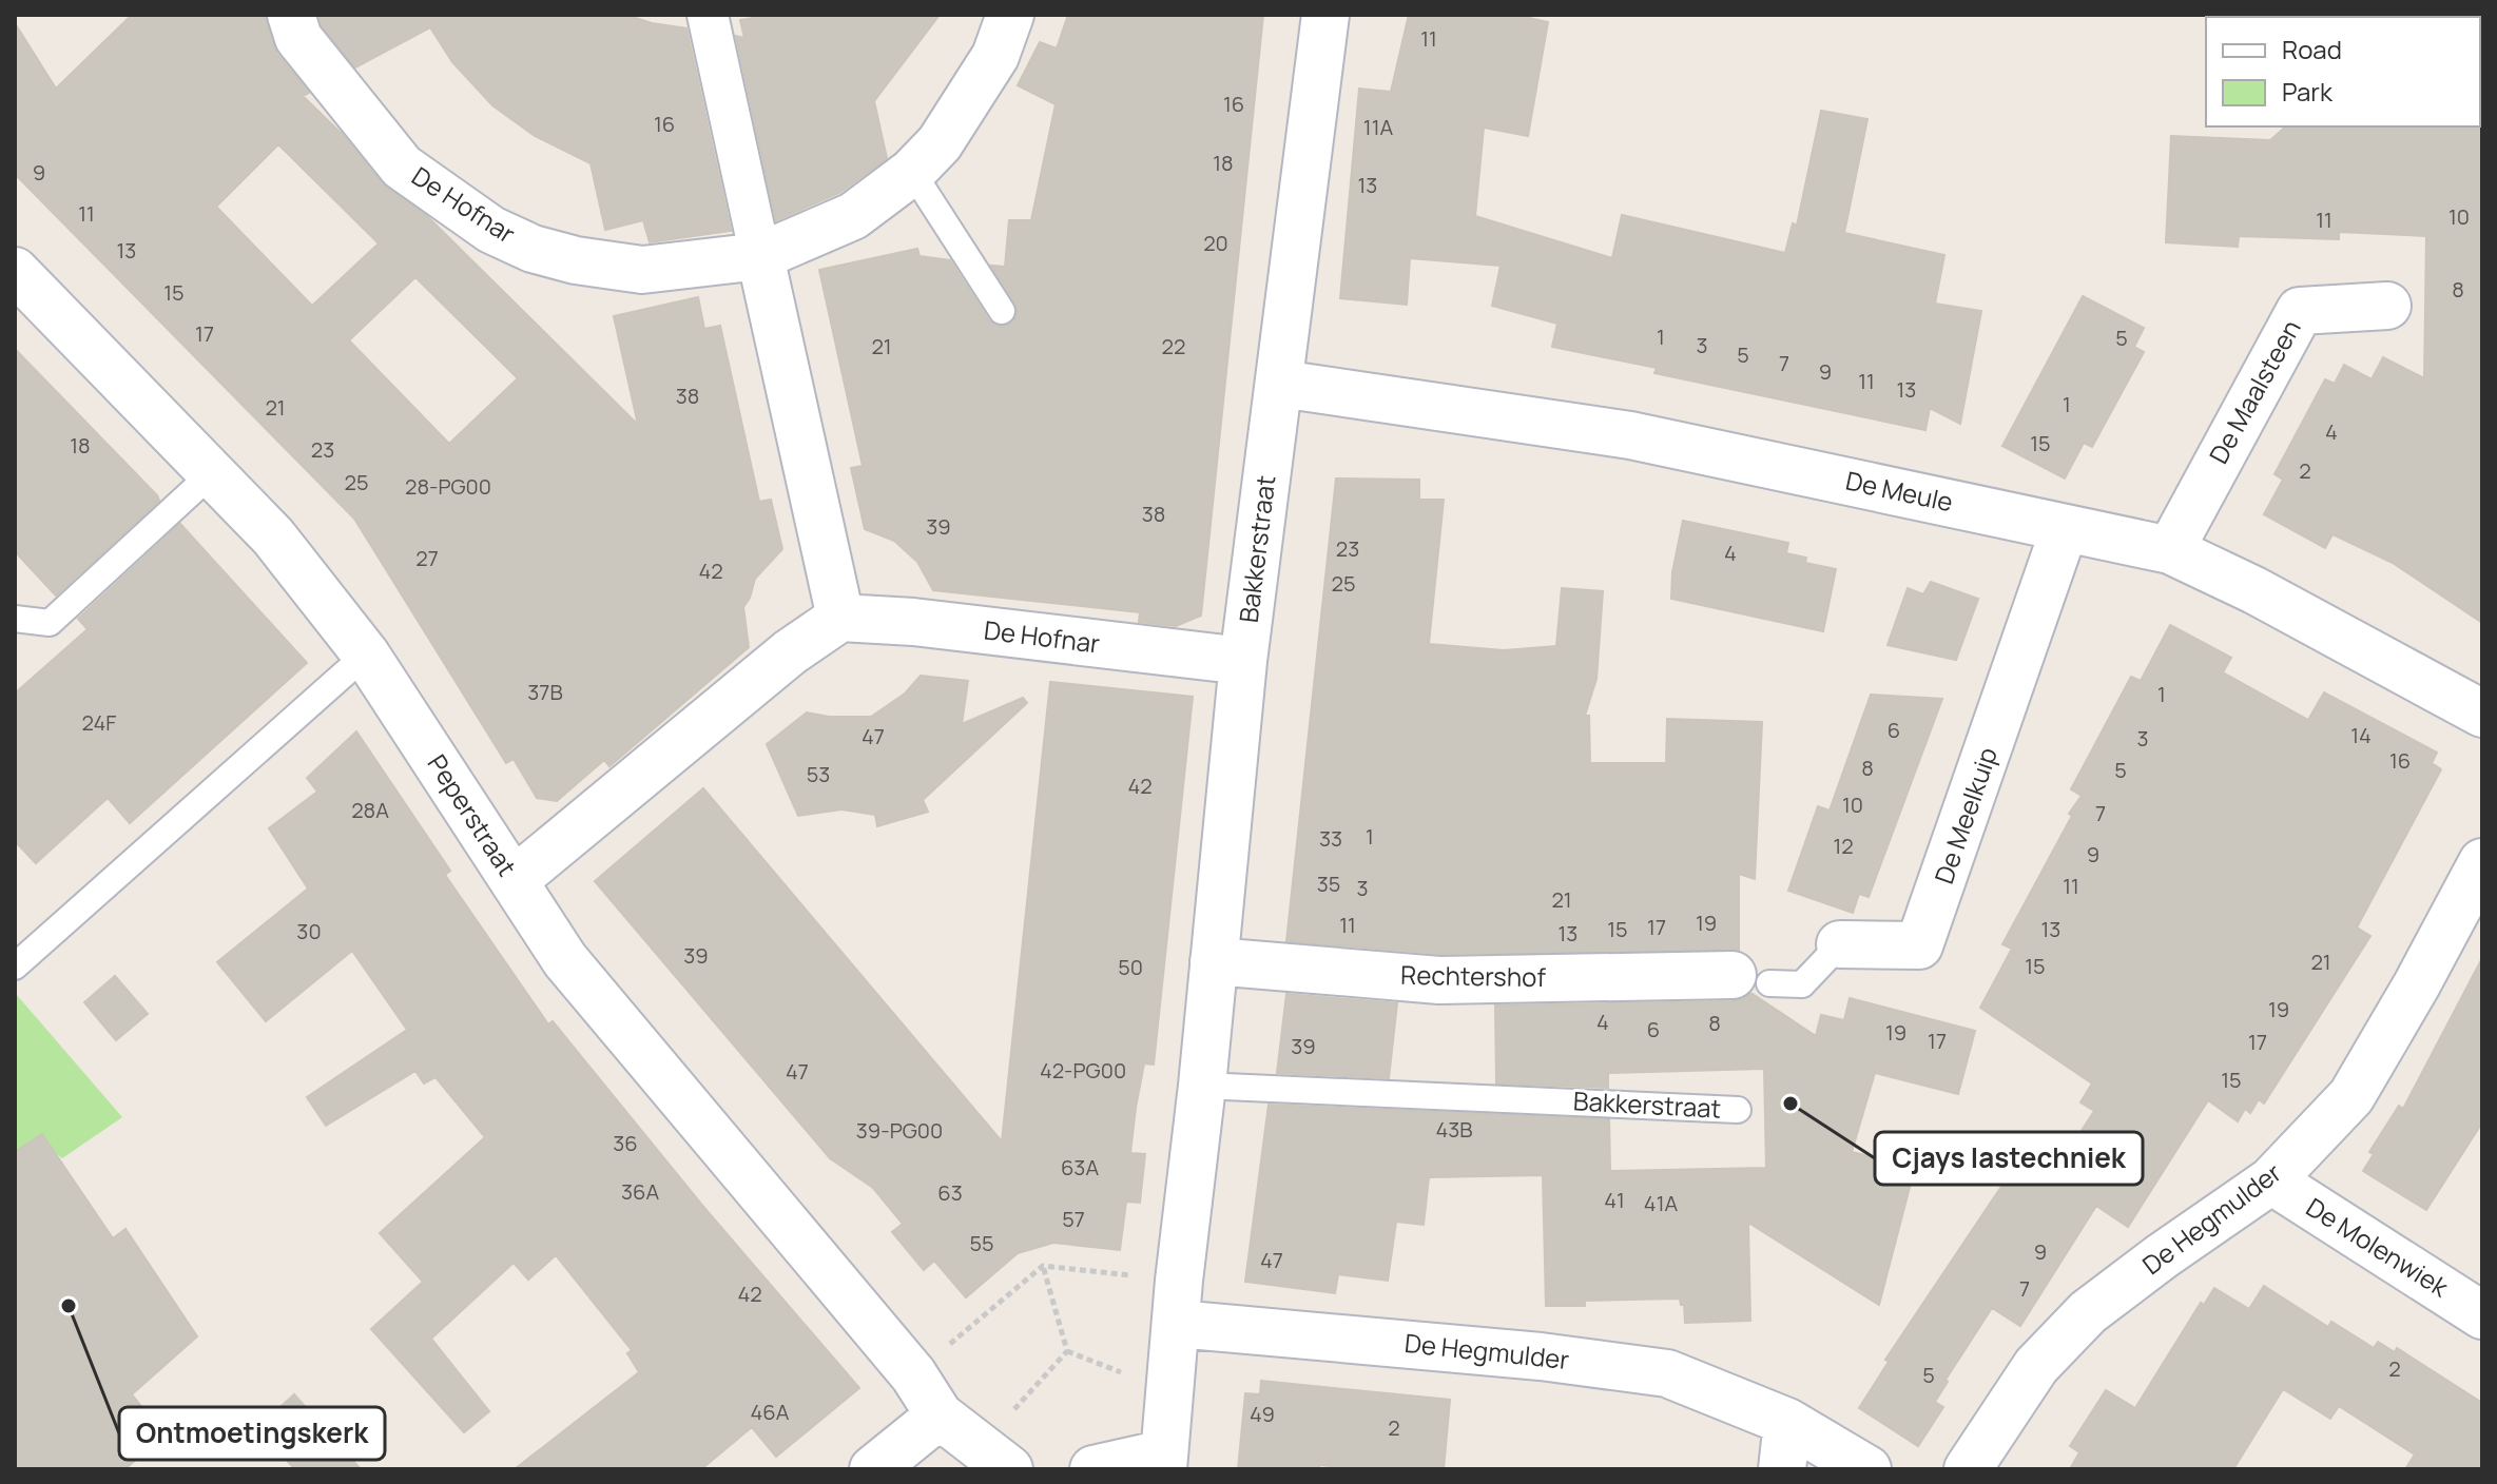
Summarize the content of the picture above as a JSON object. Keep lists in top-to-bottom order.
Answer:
{
  "streets": {
    "street": [
      "De Hofnar",
      "De Maalsteen",
      "De Meule",
      "Bakkerstraat",
      "Peperstraat",
      "De Meelkuip",
      "Rechtershof",
      "De Hegmulder",
      "De Molenwiek"
    ]
  },
  "crossings": [
    ["De Hofnar", "Bakkerstraat"],
    ["De Maalsteen", "De Meule"],
    ["De Meule", "Bakkerstraat"],
    ["De Meule", "De Meelkuip"],
    ["Bakkerstraat", "Rechtershof"],
    ["Bakkerstraat", "De Hegmulder"],
    ["De Meelkuip", "Rechtershof"],
    ["De Hegmulder", "De Molenwiek"]
  ],
  "places": ["Cjays lastechniek", "Ontmoetingskerk"],
  "house_numbers": [
    "11",
    "16",
    "16",
    "11A",
    "18",
    "9",
    "13",
    "11",
    "10",
    "11",
    "20",
    "13",
    "8",
    "15",
    "17",
    "1",
    "5",
    "3",
    "21",
    "22",
    "5",
    "7",
    "9",
    "11",
    "13",
    "38",
    "1",
    "21",
    "4",
    "15",
    "18",
    "23",
    "2",
    "25",
    "28-PG00",
    "38",
    "39",
    "23",
    "4",
    "27",
    "42",
    "25",
    "37B",
    "1",
    "24F",
    "6",
    "14",
    "47",
    "3",
    "16",
    "8",
    "5",
    "53",
    "42",
    "10",
    "28A",
    "7",
    "1",
    "33",
    "12",
    "9",
    "35",
    "11",
    "3",
    "21",
    "19",
    "11",
    "17",
    "15",
    "13",
    "30",
    "13",
    "39",
    "21",
    "15",
    "50",
    "19",
    "4",
    "8",
    "6",
    "19",
    "17",
    "17",
    "39",
    "42-PG00",
    "47",
    "15",
    "43B",
    "39-PG00",
    "36",
    "63A",
    "36A",
    "63",
    "41",
    "41A",
    "57",
    "55",
    "9",
    "47",
    "7",
    "42",
    "2",
    "5",
    "46A",
    "49",
    "2"
  ],
  "legend": ["Road", "Park"]
}
